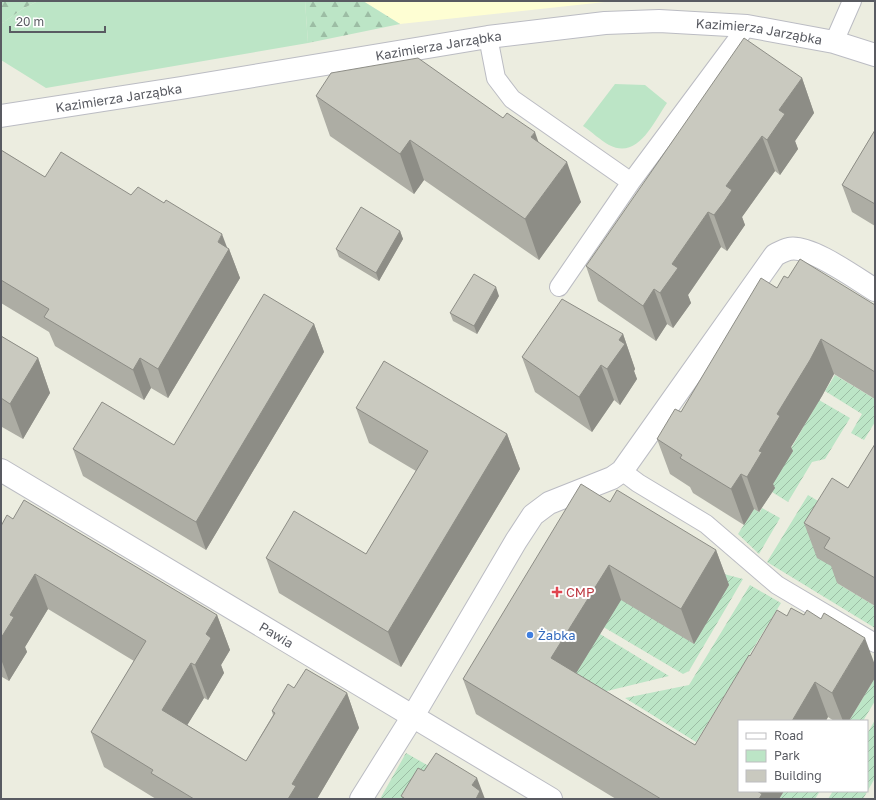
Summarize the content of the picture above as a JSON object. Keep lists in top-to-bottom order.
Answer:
{
  "streets": {
    "street": ["Kazimierza Jarząbka", "Pawia"]
  },
  "places": {
    "health": ["CMP"],
    "other": ["Żabka"]
  },
  "legend": ["Road", "Park", "Building"],
  "scale_bar": "20 m"
}
